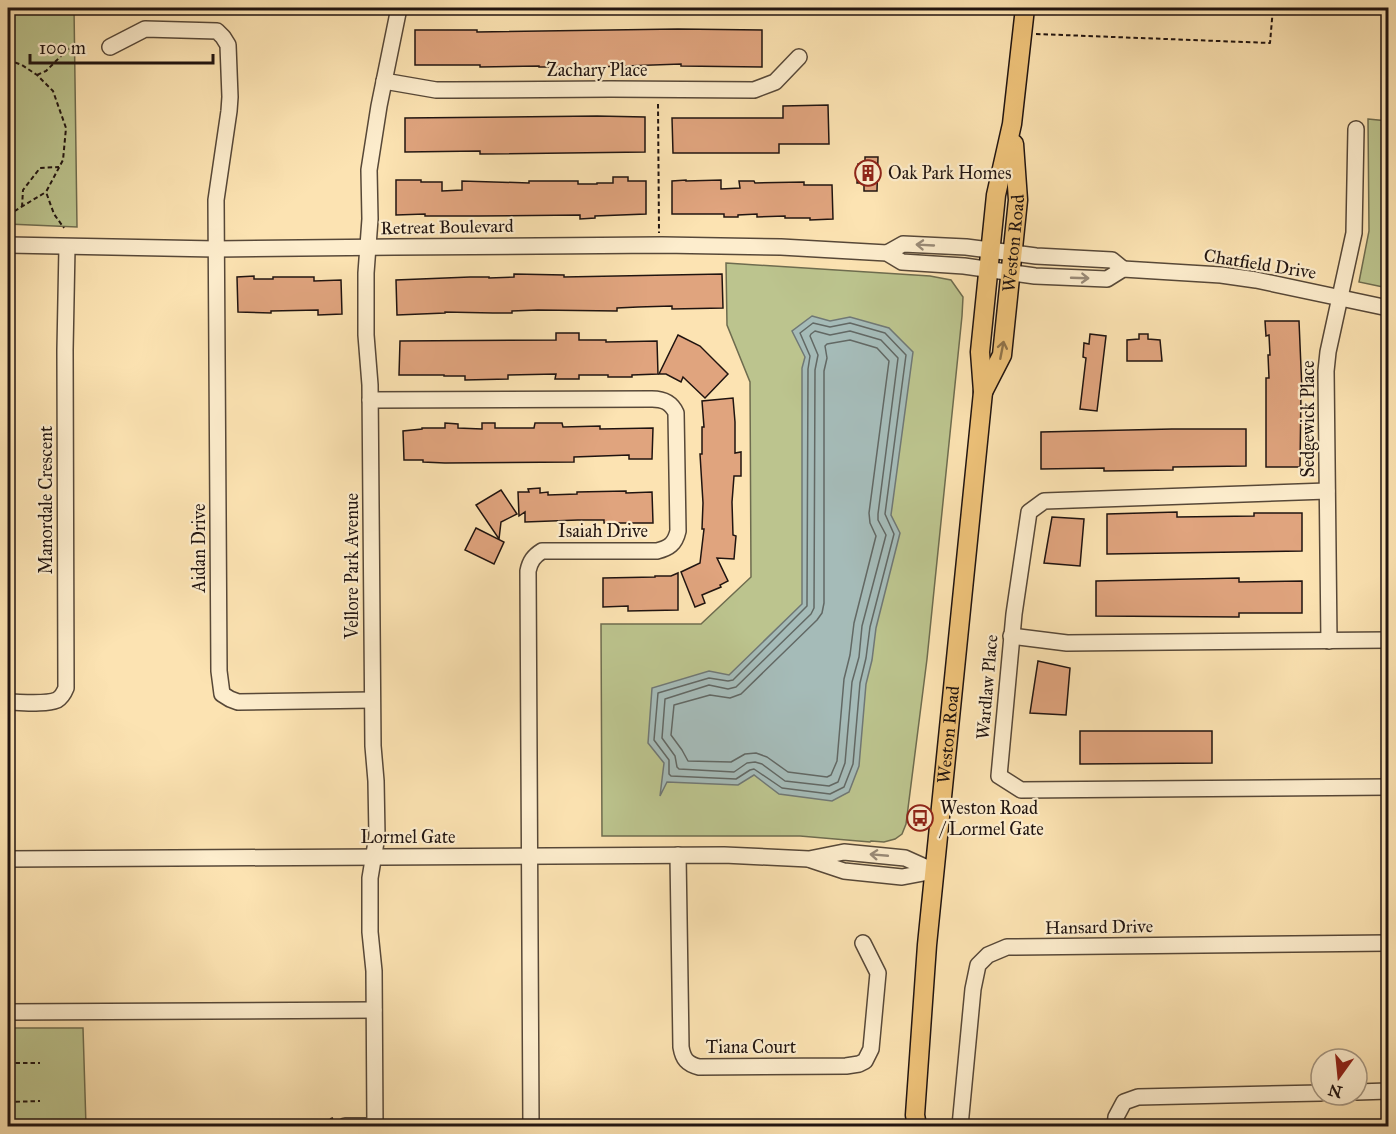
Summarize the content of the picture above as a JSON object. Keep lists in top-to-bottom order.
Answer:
{
  "streets": {
    "main road": ["Weston Road"],
    "street": [
      "Zachary Place",
      "Retreat Boulevard",
      "Chatfield Drive",
      "Sedgewick Place",
      "Manordale Crescent",
      "Isaiah Drive",
      "Aidan Drive",
      "Vellore Park Avenue",
      "Wardlaw Place",
      "Lormel Gate",
      "Hansard Drive",
      "Tiana Court"
    ]
  },
  "crossings": [
    ["Zachary Place", "Vellore Park Avenue"],
    ["Retreat Boulevard", "Weston Road"],
    ["Retreat Boulevard", "Chatfield Drive"],
    ["Retreat Boulevard", "Manordale Crescent"],
    ["Retreat Boulevard", "Aidan Drive"],
    ["Retreat Boulevard", "Vellore Park Avenue"],
    ["Weston Road", "Chatfield Drive"],
    ["Weston Road", "Lormel Gate"],
    ["Chatfield Drive", "Sedgewick Place"],
    ["Sedgewick Place", "Wardlaw Place"],
    ["Isaiah Drive", "Vellore Park Avenue"],
    ["Isaiah Drive", "Lormel Gate"],
    ["Aidan Drive", "Vellore Park Avenue"],
    ["Vellore Park Avenue", "Lormel Gate"],
    ["Lormel Gate", "Tiana Court"]
  ],
  "places": {
    "building": ["Oak Park Homes"],
    "bus stop": ["Weston Road / Lormel Gate"]
  },
  "scale_bar": "100 m",
  "north": "bottom"
}
